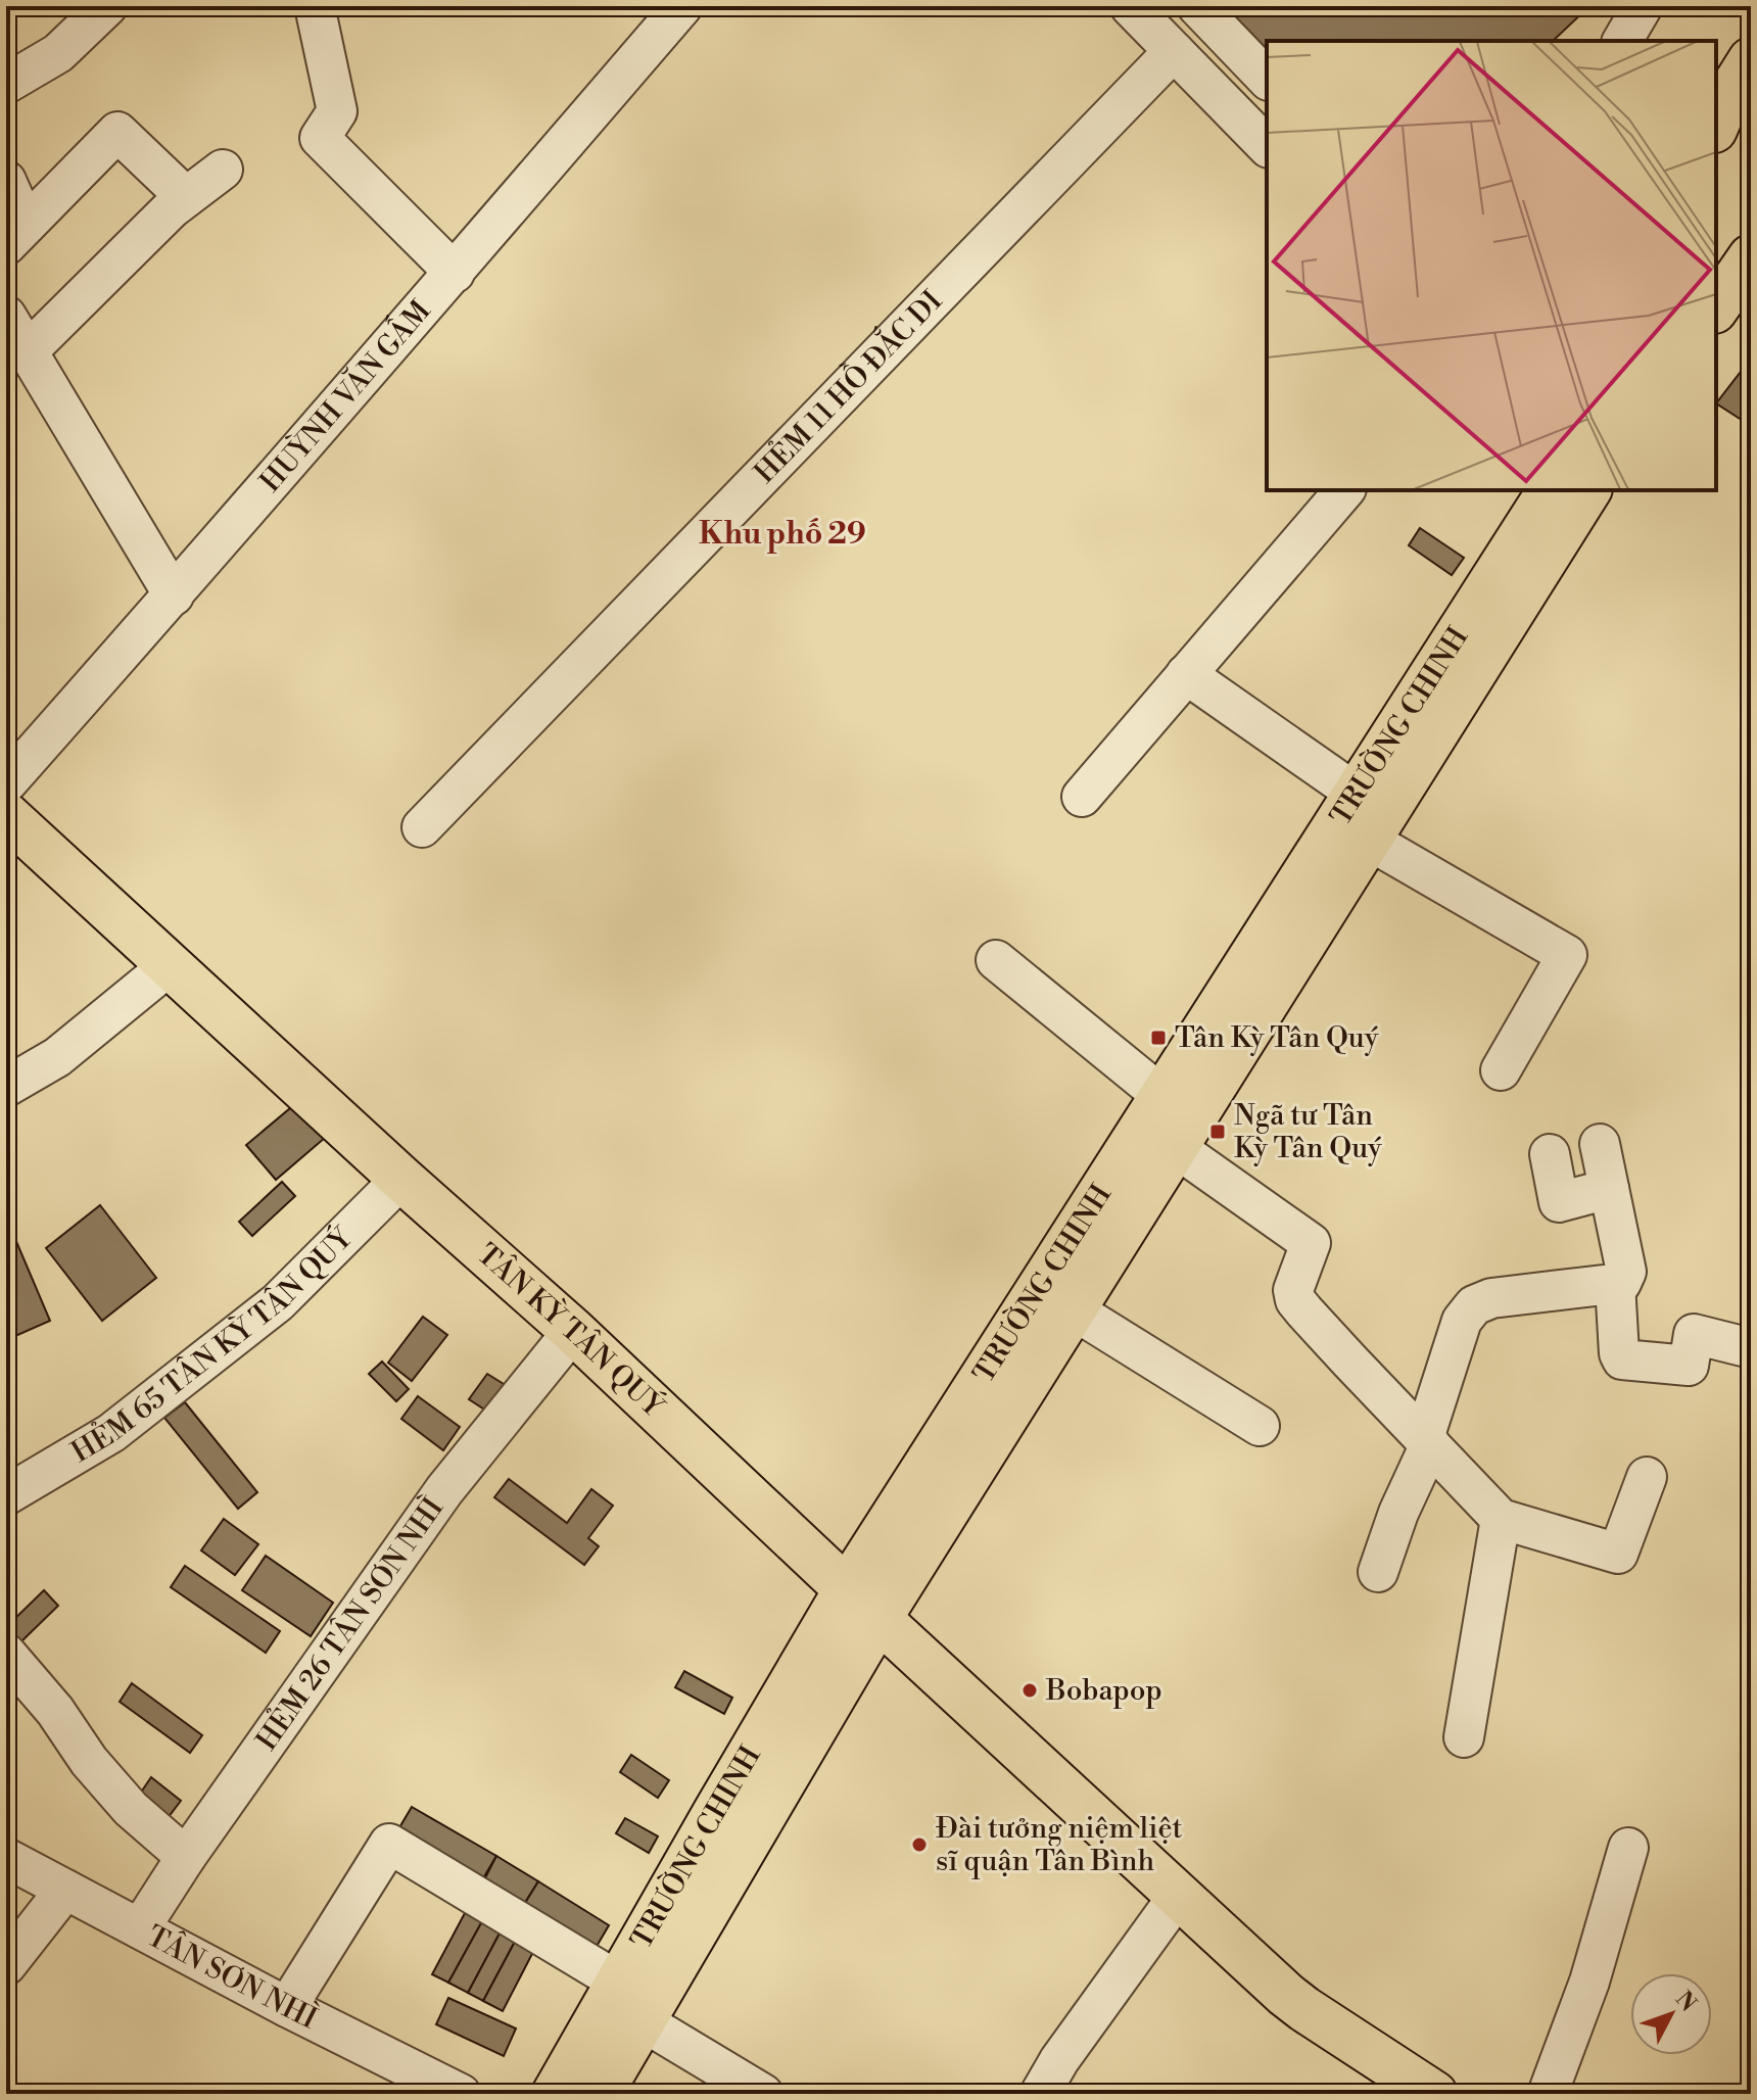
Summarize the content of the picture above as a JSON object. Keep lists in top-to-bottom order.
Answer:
{
  "streets": {
    "main road": ["TRƯỜNG CHINH", "TÂN KỲ TÂN QUÝ"],
    "street": [
      "HẺM 11 HỒ ĐẮC DI",
      "HUỲNH VĂN GẤM",
      "HẺM 65 TÂN KỲ TÂN QUÝ",
      "HẺM 26 TÂN SƠN NHÌ",
      "TÂN SƠN NHÌ"
    ]
  },
  "crossings": [
    ["TRƯỜNG CHINH", "TÂN KỲ TÂN QUÝ"],
    ["TÂN KỲ TÂN QUÝ", "HẺM 65 TÂN KỲ TÂN QUÝ"],
    ["TÂN KỲ TÂN QUÝ", "HẺM 26 TÂN SƠN NHÌ"],
    ["HẺM 26 TÂN SƠN NHÌ", "TÂN SƠN NHÌ"]
  ],
  "districts": ["Khu phố 29"],
  "places": {
    "transit": ["Tân Kỳ Tân Quý", "Ngã tư Tân Kỳ Tân Quý"],
    "other": ["Bobapop", "Đài tưởng niệm liệt sĩ quận Tân Bình"]
  },
  "north": "top right"
}
